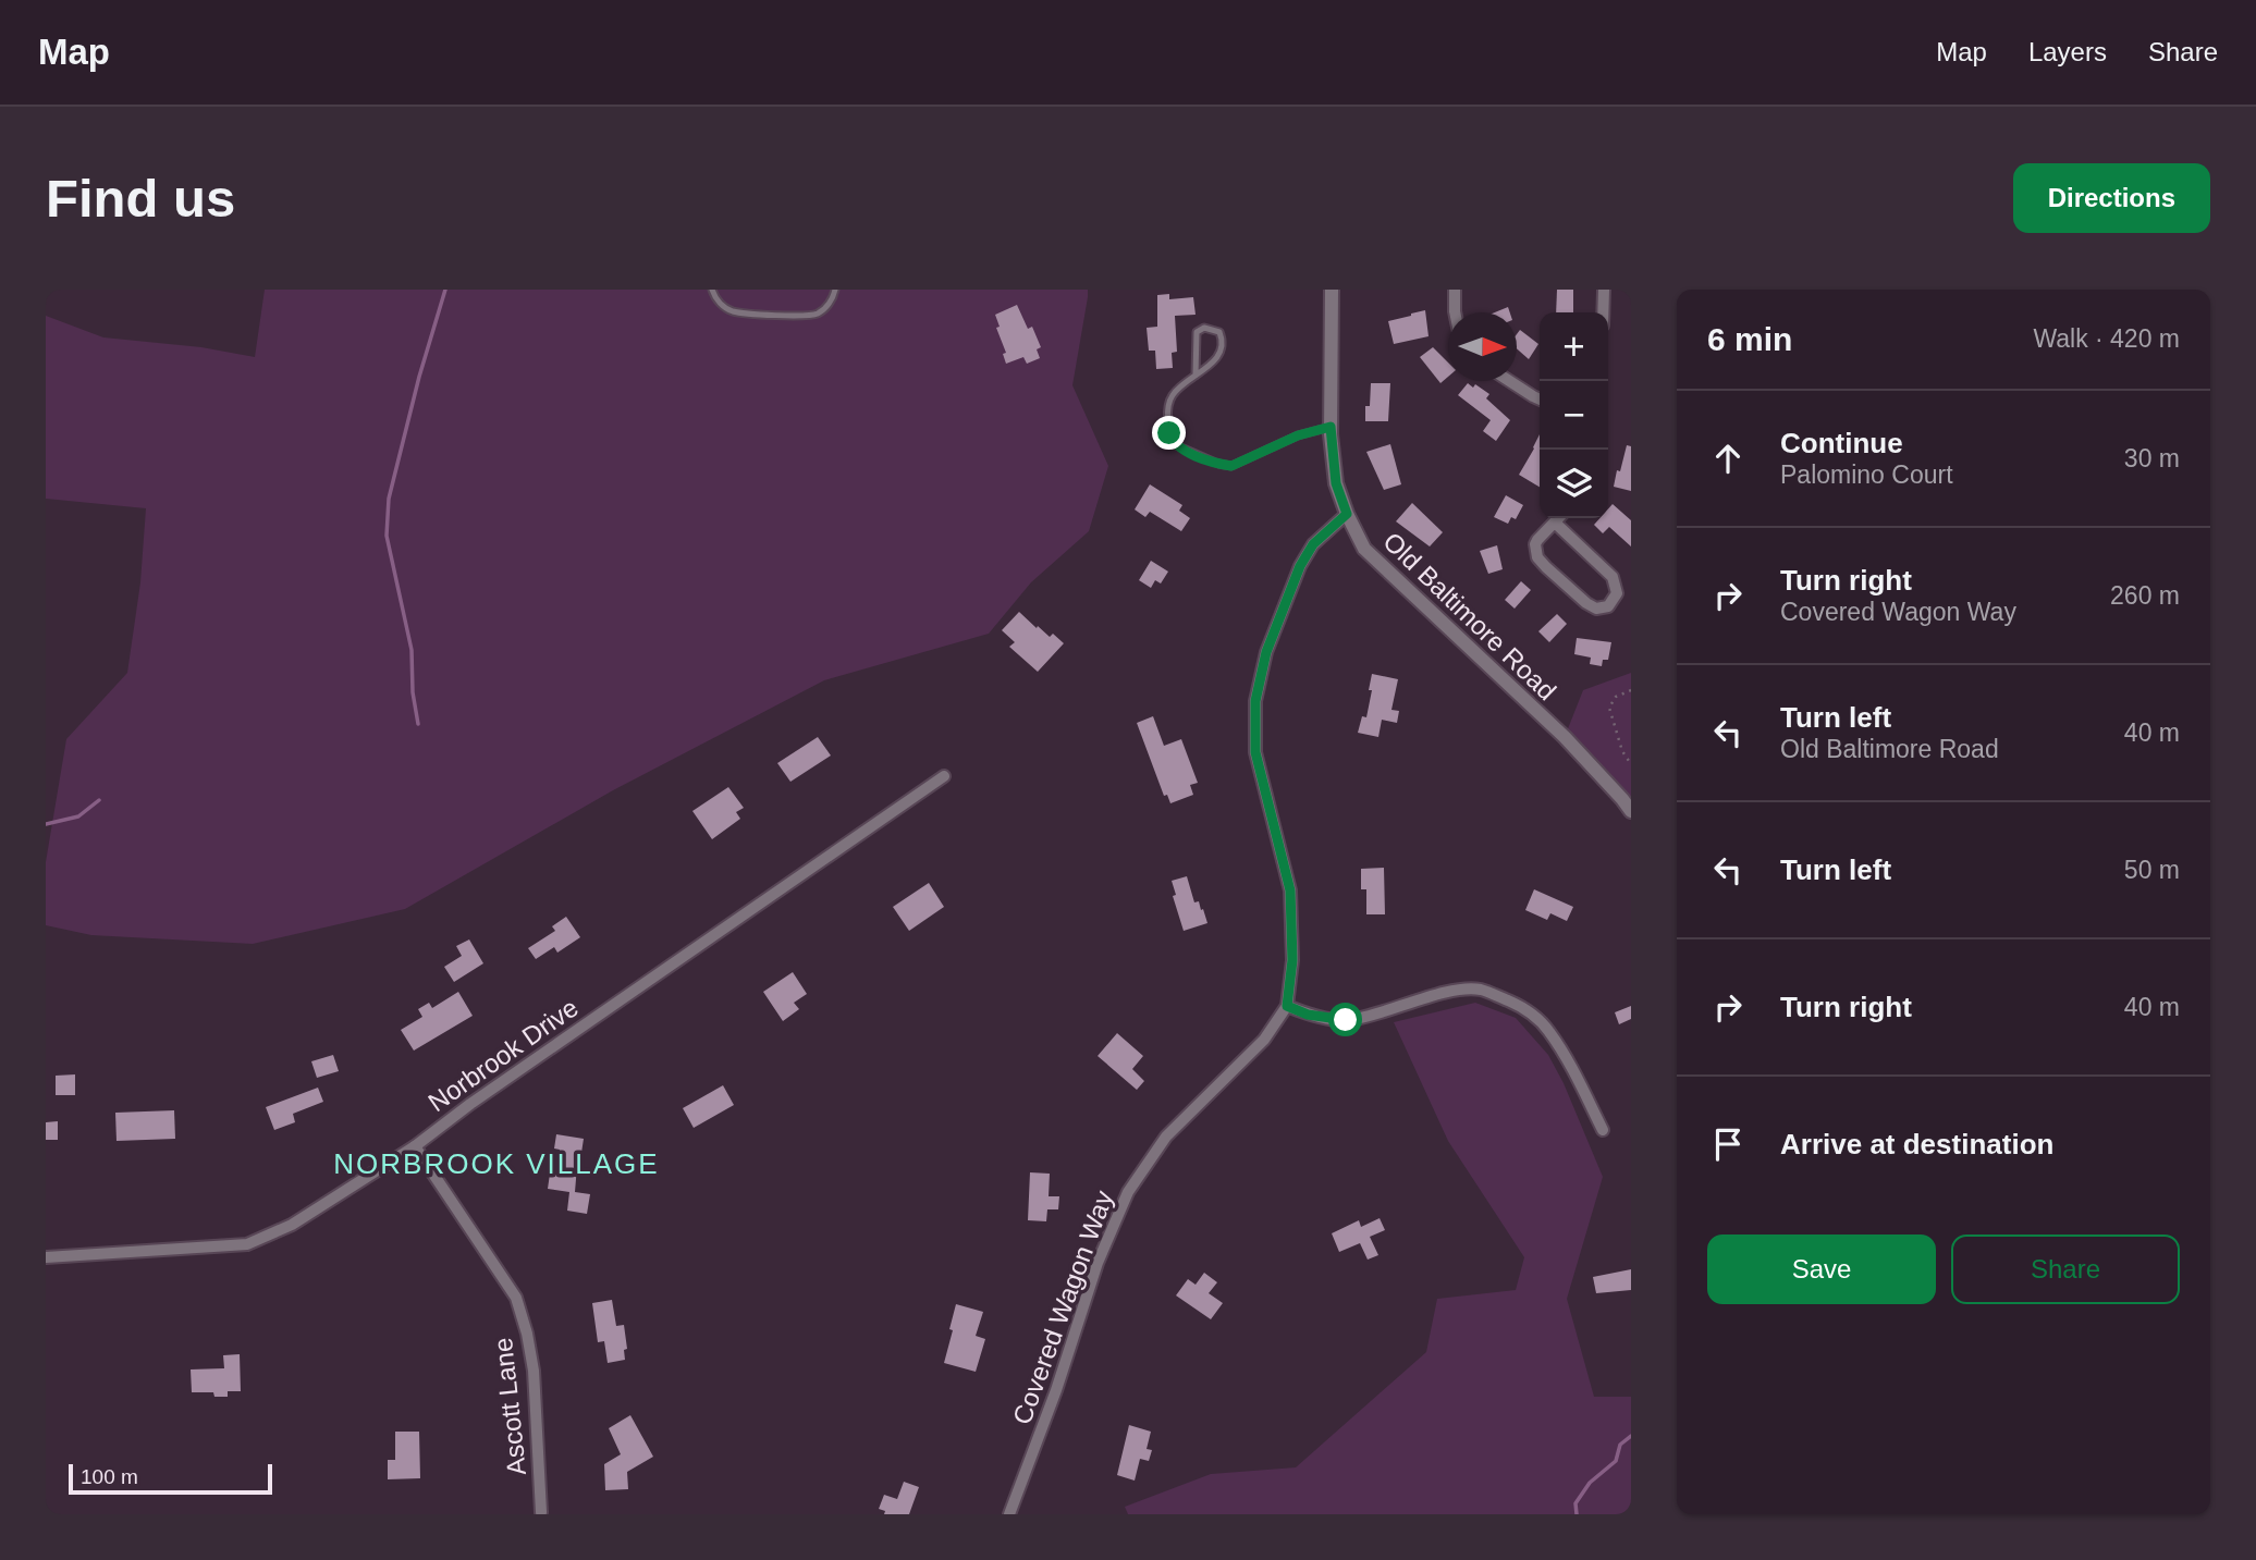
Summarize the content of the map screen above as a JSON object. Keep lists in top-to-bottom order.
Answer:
{
  "streets": {
    "street": [
      "Old Baltimore Road",
      "Norbrook Drive",
      "Covered Wagon Way",
      "Ascott Lane"
    ]
  },
  "crossings": [
    ["Old Baltimore Road", "Covered Wagon Way"],
    ["Norbrook Drive", "Ascott Lane"]
  ],
  "districts": ["NORBROOK VILLAGE"],
  "scale_bar": "100 m",
  "north": "right",
  "page": {
    "header": "Map",
    "nav": ["Map", "Layers", "Share"],
    "buttons": [
      "Directions",
      ["Save", "Share"]
    ],
    "title": "Find us",
    "heading": ["6 min", "Walk · 420 m"],
    "map_buttons": ["+", "−"],
    "list": [
      ["Continue", "Palomino Court", "30 m"],
      ["Turn right", "Covered Wagon Way", "260 m"],
      ["Turn left", "Old Baltimore Road", "40 m"],
      ["Turn left", "50 m"],
      ["Turn right", "40 m"],
      "Arrive at destination"
    ],
    "scale": "100 m"
  }
}
